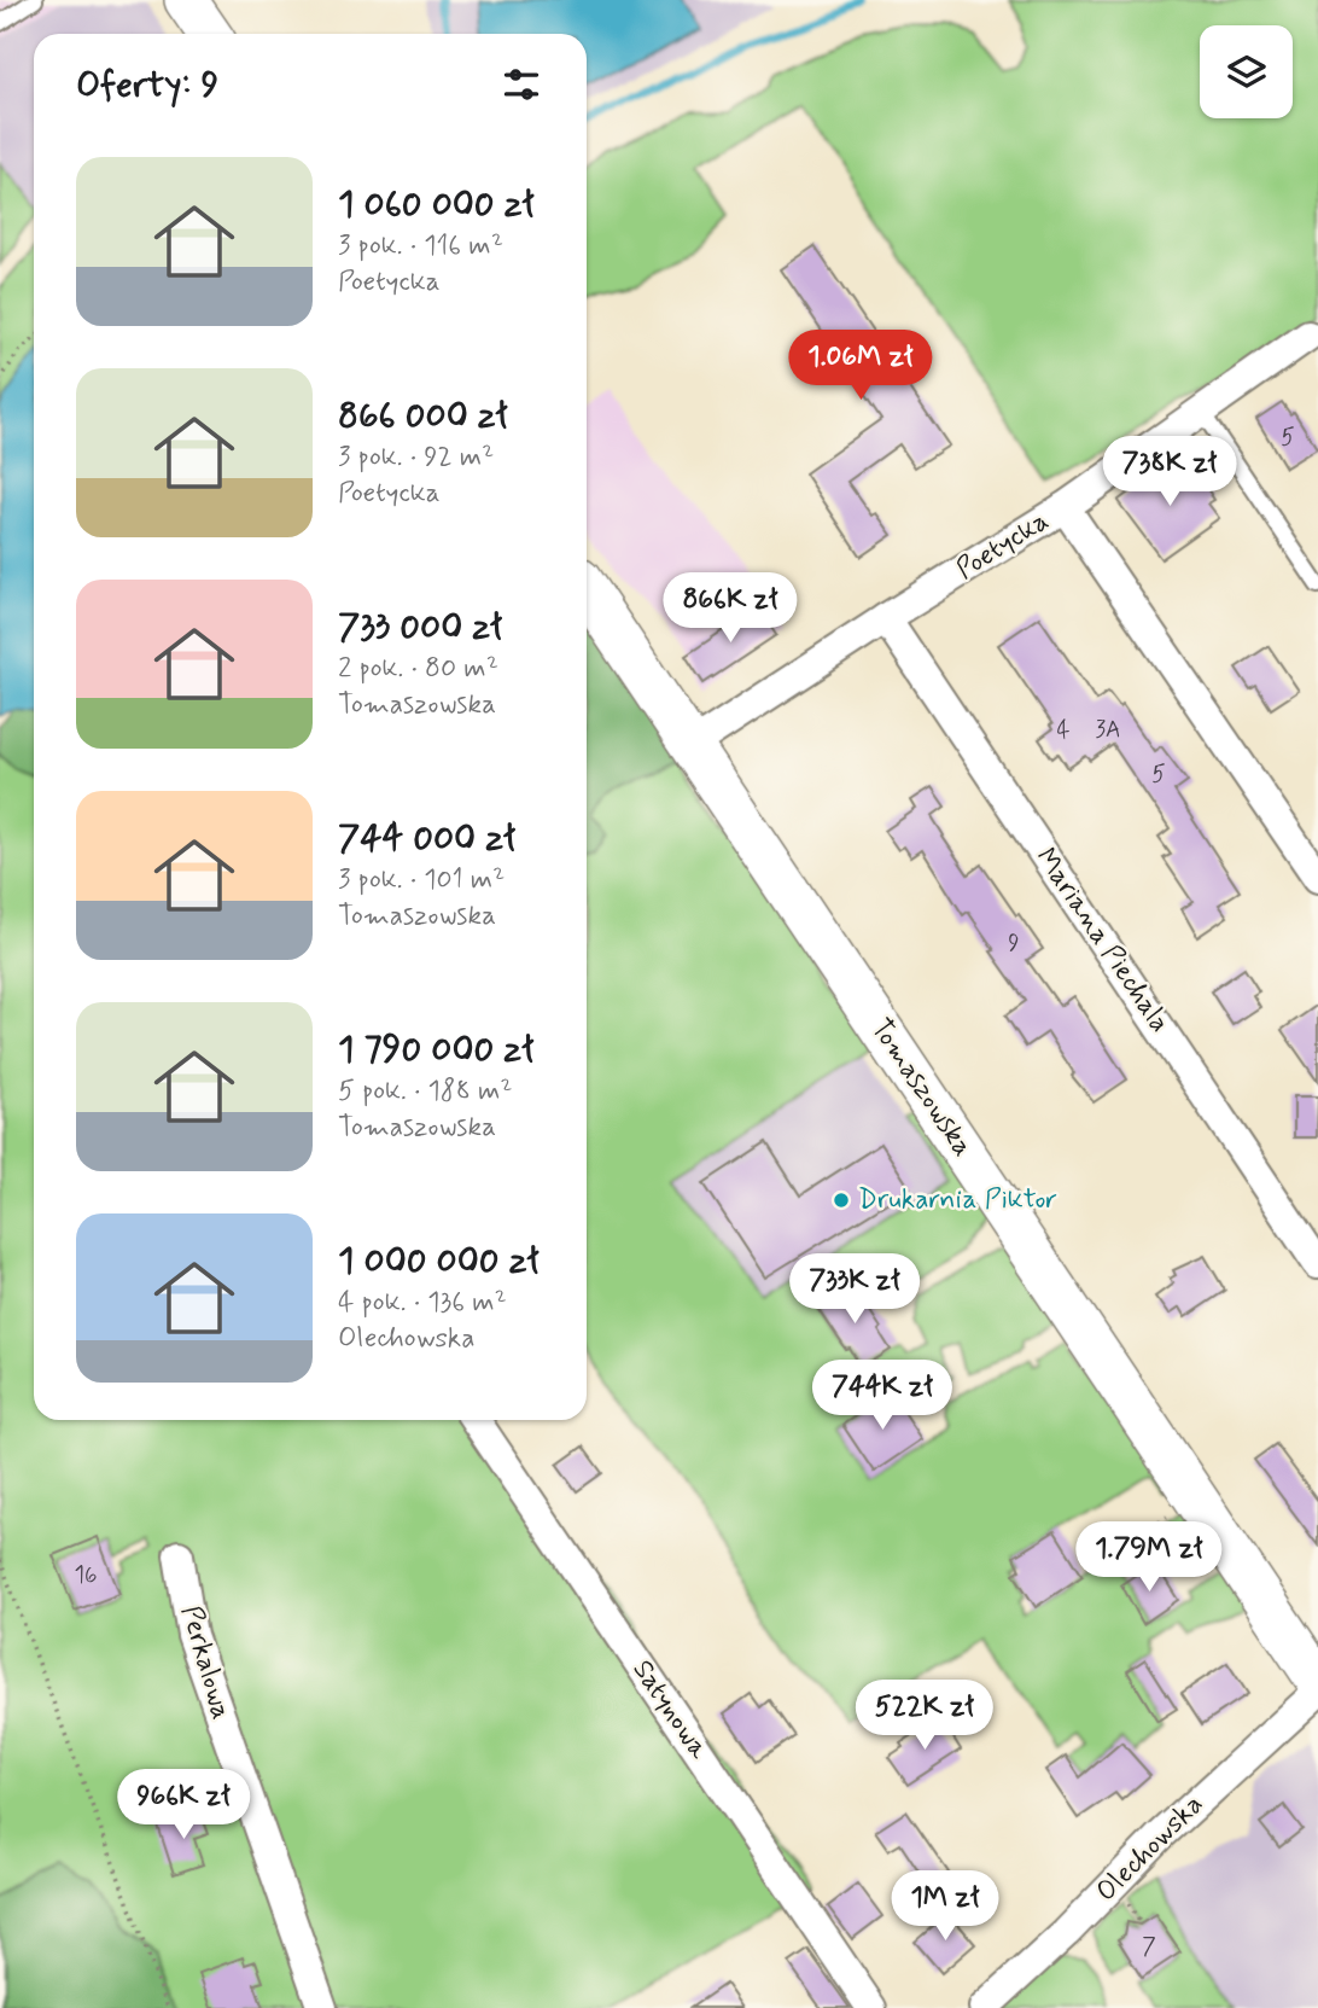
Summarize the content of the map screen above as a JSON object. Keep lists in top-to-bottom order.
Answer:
{
  "streets": {
    "street": [
      "Poetycka",
      "Mariana Piechala",
      "Tomaszowska",
      "Perkalowa",
      "Satynowa",
      "Olechowska"
    ]
  },
  "crossings": [
    ["Poetycka", "Mariana Piechala"],
    ["Poetycka", "Tomaszowska"]
  ],
  "places": ["Drukarnia Piktor"],
  "house_numbers": [
    "5",
    "3A",
    "4",
    "5",
    "9",
    "16",
    "7"
  ],
  "page": {
    "heading": "Oferty: 9",
    "list": [
      {
        "name": "1 060 000 zł",
        "note": "3 pok. · 116 m² · Poetycka"
      },
      {
        "name": "866 000 zł",
        "note": "3 pok. · 92 m² · Poetycka"
      },
      {
        "name": "733 000 zł",
        "note": "2 pok. · 80 m² · Tomaszowska"
      },
      {
        "name": "744 000 zł",
        "note": "3 pok. · 101 m² · Tomaszowska"
      },
      {
        "name": "1 790 000 zł",
        "note": "5 pok. · 188 m² · Tomaszowska"
      },
      {
        "name": "1 000 000 zł",
        "note": "4 pok. · 136 m² · Olechowska"
      }
    ],
    "price": [
      "1.06M zł",
      "738K zł",
      "866K zł",
      "733K zł",
      "744K zł",
      "1.79M zł",
      "522K zł",
      "966K zł",
      "1M zł"
    ]
  }
}
